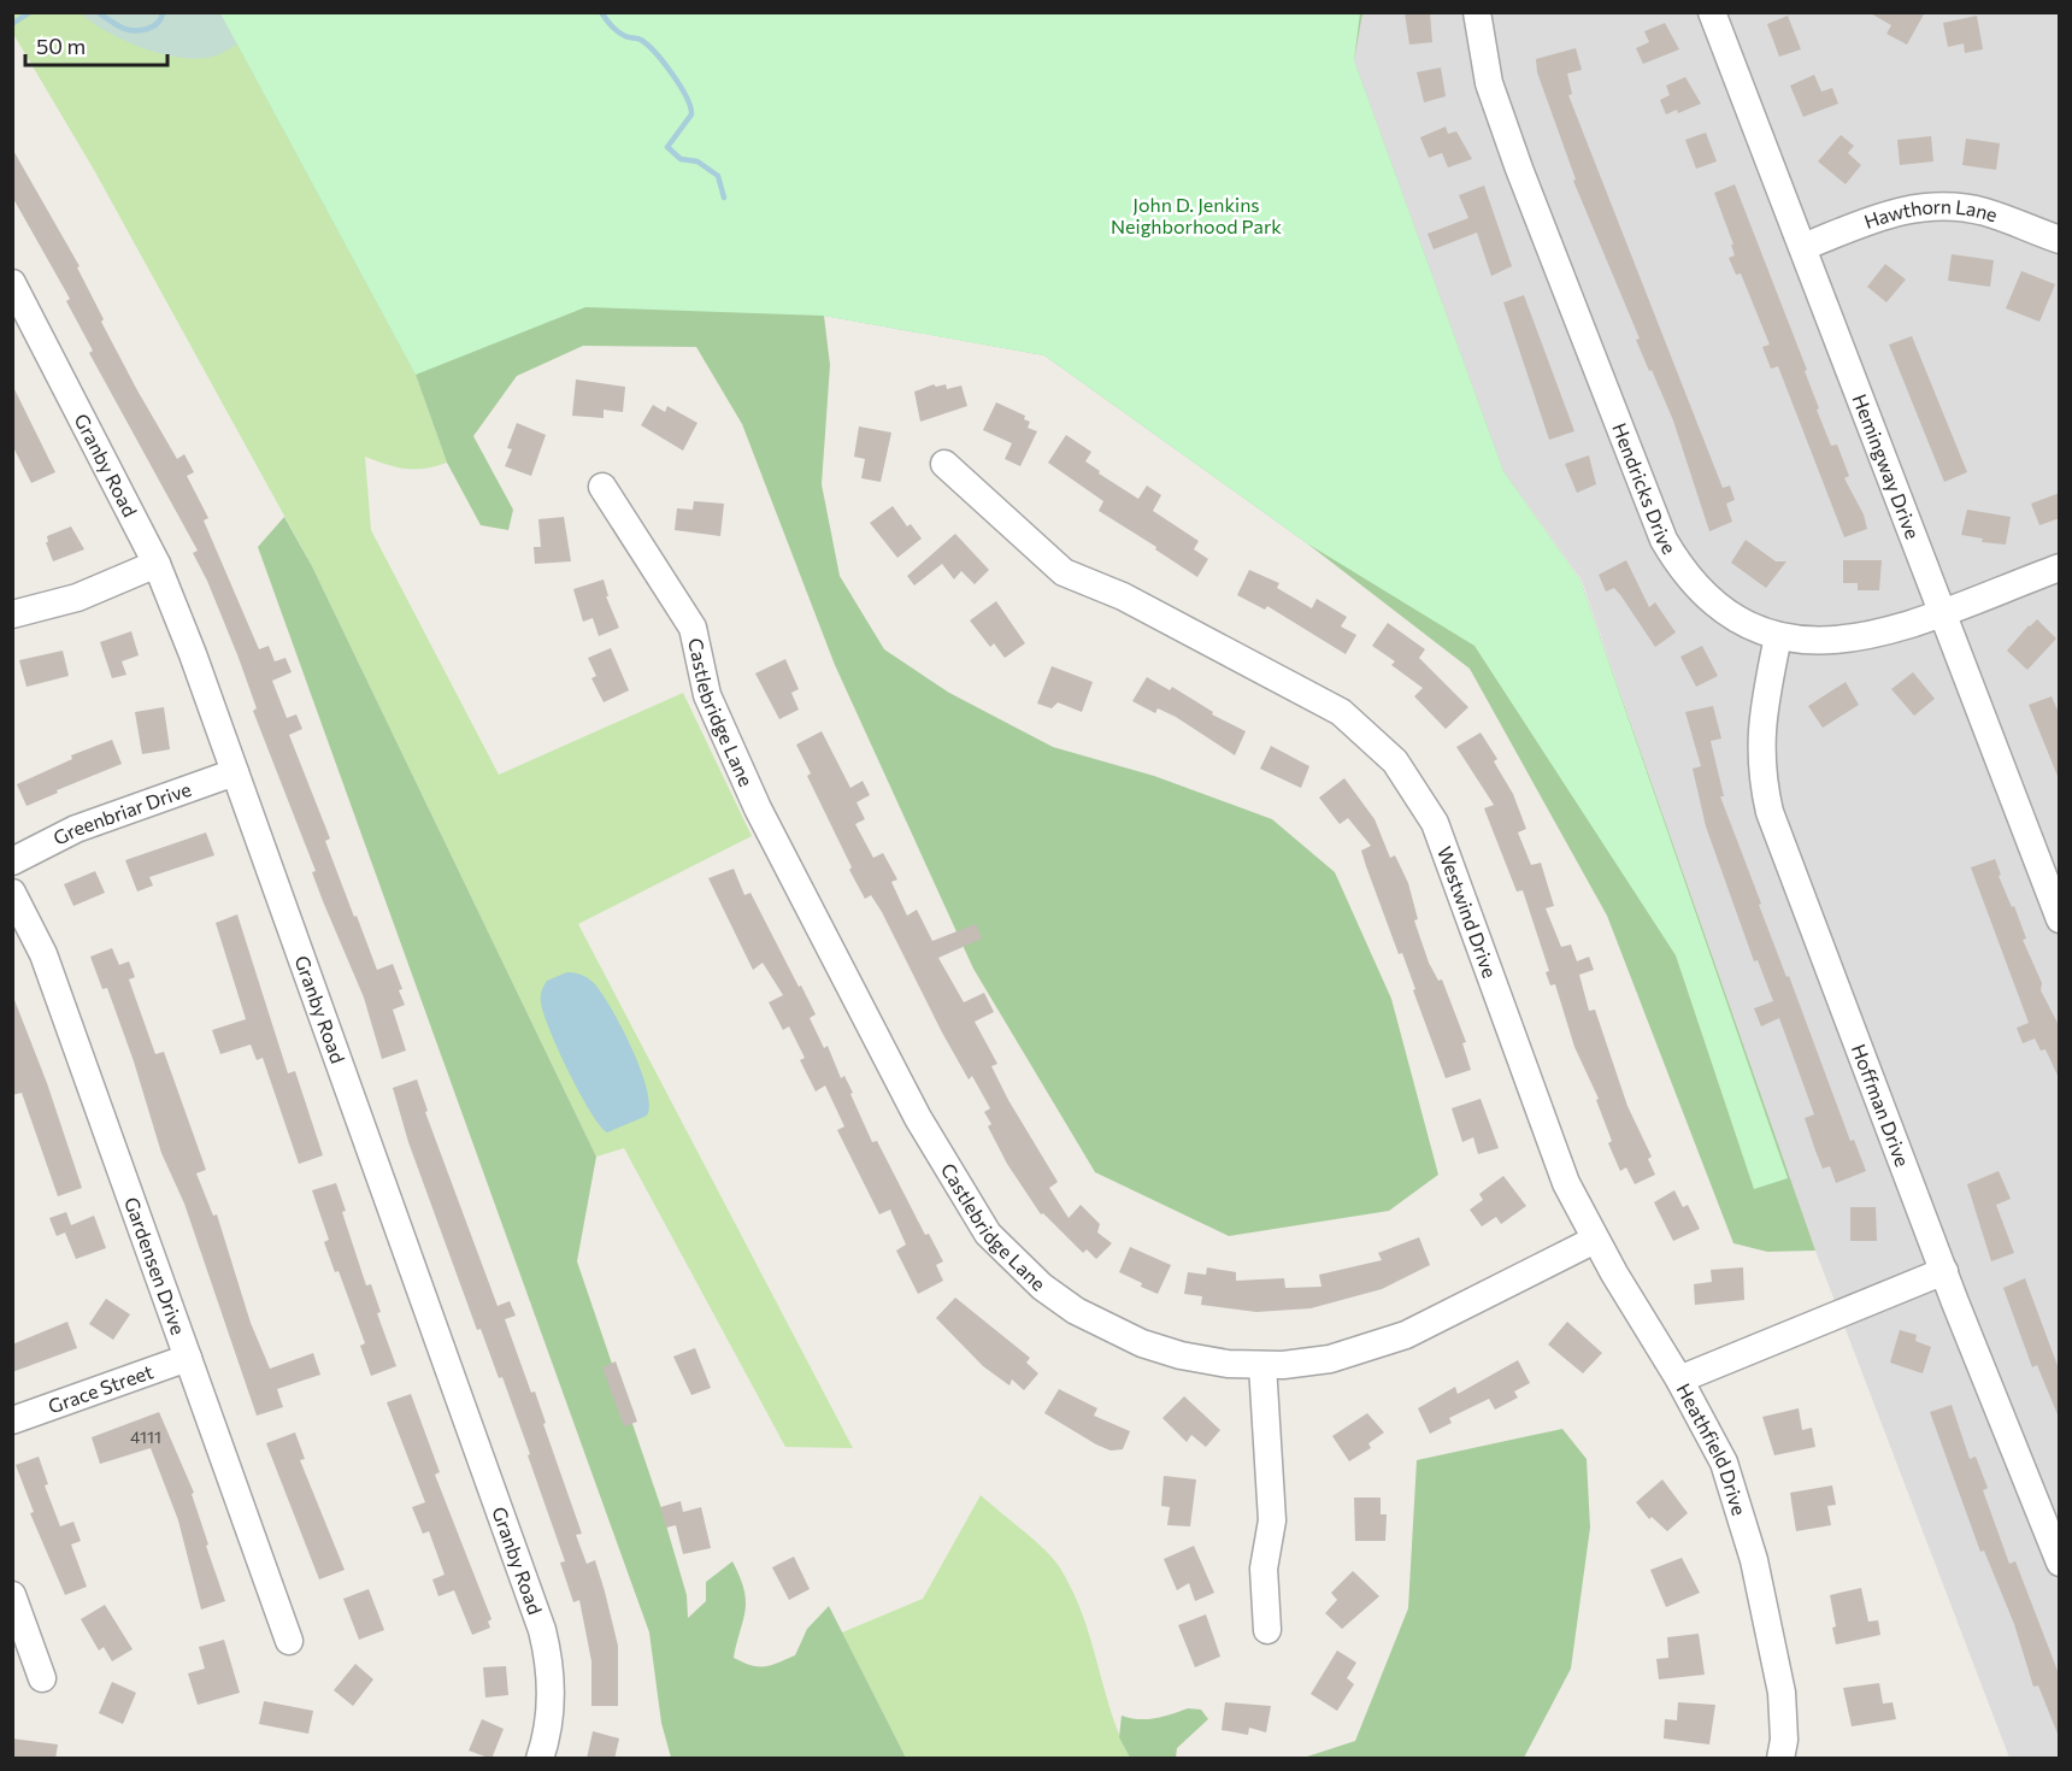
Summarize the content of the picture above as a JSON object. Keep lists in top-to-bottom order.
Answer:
{
  "streets": {
    "street": [
      "Hawthorn Lane",
      "Granby Road",
      "Hemingway Drive",
      "Hendricks Drive",
      "Castlebridge Lane",
      "Greenbriar Drive",
      "Westwind Drive",
      "Hoffman Drive",
      "Gardensen Drive",
      "Grace Street",
      "Heathfield Drive"
    ]
  },
  "crossings": [
    ["Hawthorn Lane", "Hemingway Drive"],
    ["Granby Road", "Greenbriar Drive"],
    ["Hemingway Drive", "Hendricks Drive"],
    ["Hendricks Drive", "Hoffman Drive"],
    ["Castlebridge Lane", "Westwind Drive"],
    ["Westwind Drive", "Heathfield Drive"],
    ["Hoffman Drive", "Heathfield Drive"],
    ["Gardensen Drive", "Grace Street"]
  ],
  "parks": ["John D. Jenkins Neighborhood Park"],
  "house_numbers": ["4111"],
  "scale_bar": "50 m"
}
